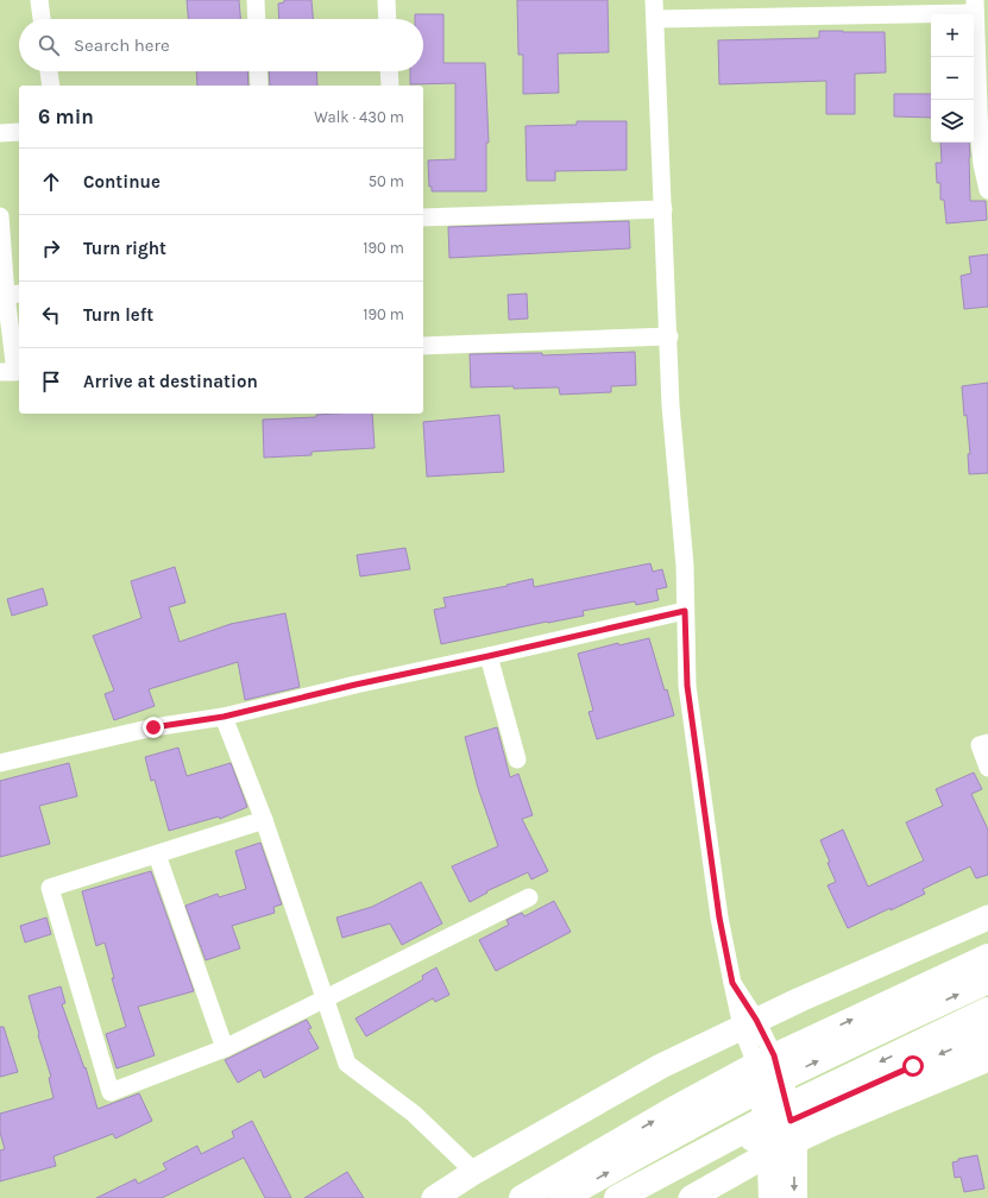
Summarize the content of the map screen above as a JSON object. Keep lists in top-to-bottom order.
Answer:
{
  "page": {
    "map_buttons": ["+", "−"],
    "search": "Search here",
    "heading": ["6 min", "Walk · 430 m"],
    "list": [
      ["Continue", "50 m"],
      ["Turn right", "190 m"],
      ["Turn left", "190 m"],
      "Arrive at destination"
    ]
  }
}
